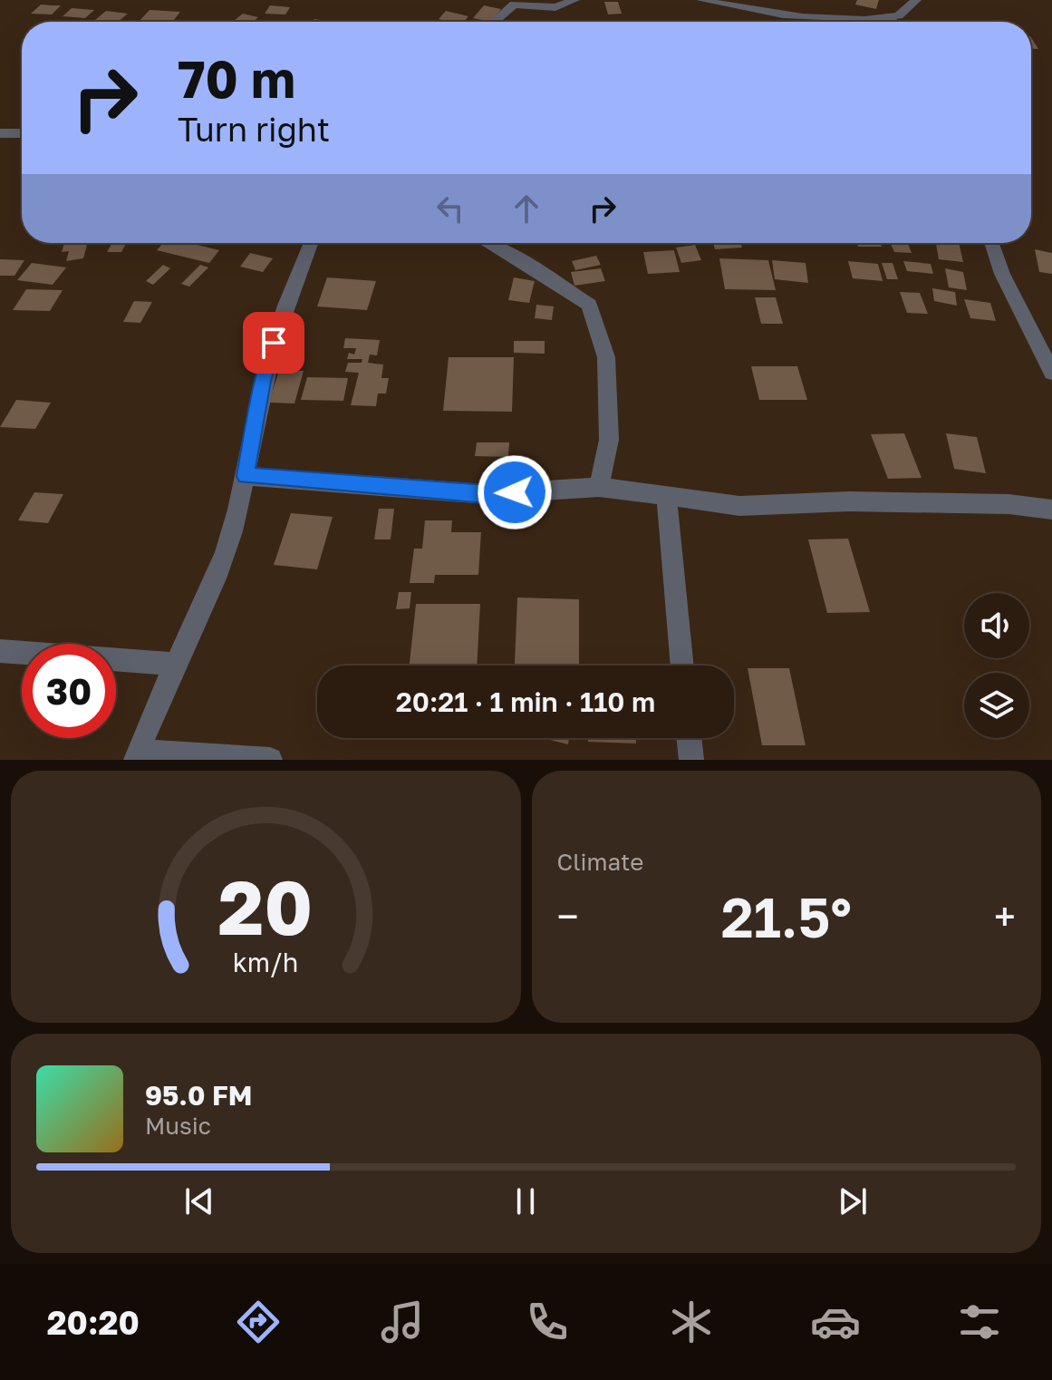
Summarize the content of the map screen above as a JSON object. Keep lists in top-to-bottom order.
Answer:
{
  "page": {
    "turn": ["70 m", "Turn right"],
    "limit": "30",
    "trip": "20:21 · 1 min · 110 m",
    "tile": "Climate",
    "heat": ["−", "21.5°", "+"],
    "song": ["95.0 FM", "Music"],
    "tabs": "20:20",
    "gauge": ["20", "km/h"]
  }
}
